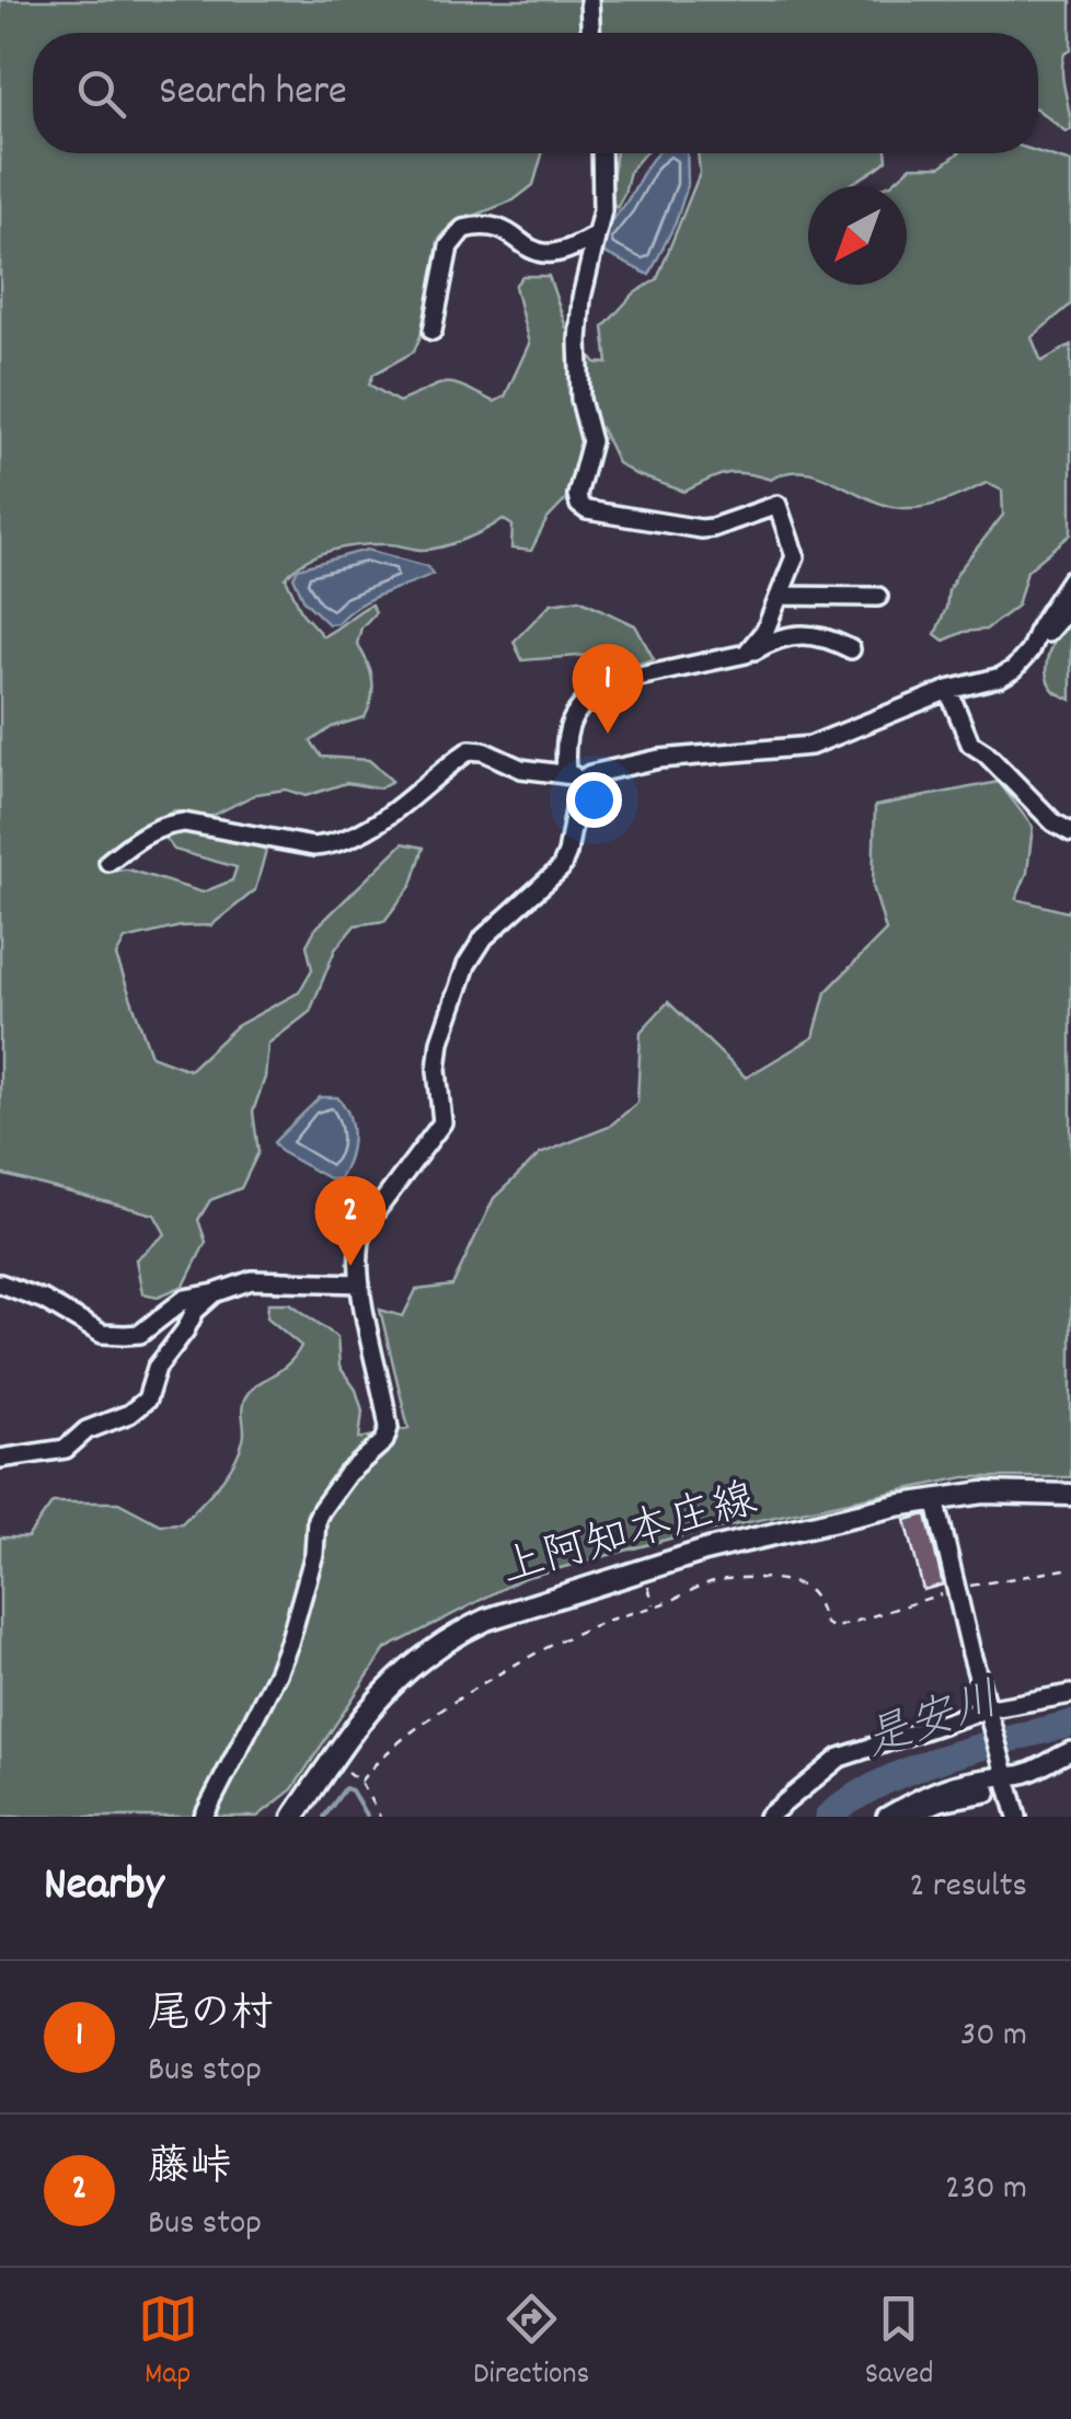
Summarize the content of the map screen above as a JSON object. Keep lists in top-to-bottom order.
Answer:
{
  "streets": {
    "main road": ["上阿知本庄線"]
  },
  "water": ["是安川"],
  "north": "bottom left",
  "page": {
    "search": "Search here",
    "pins": ["1", "2"],
    "heading": ["Nearby", "2 results"],
    "list": [
      {
        "mark": "1",
        "name": "尾の村",
        "note": "Bus stop",
        "value": "30 m"
      },
      {
        "mark": "2",
        "name": "藤峠",
        "note": "Bus stop",
        "value": "230 m"
      }
    ],
    "nav": ["Map", "Directions", "Saved"]
  }
}
